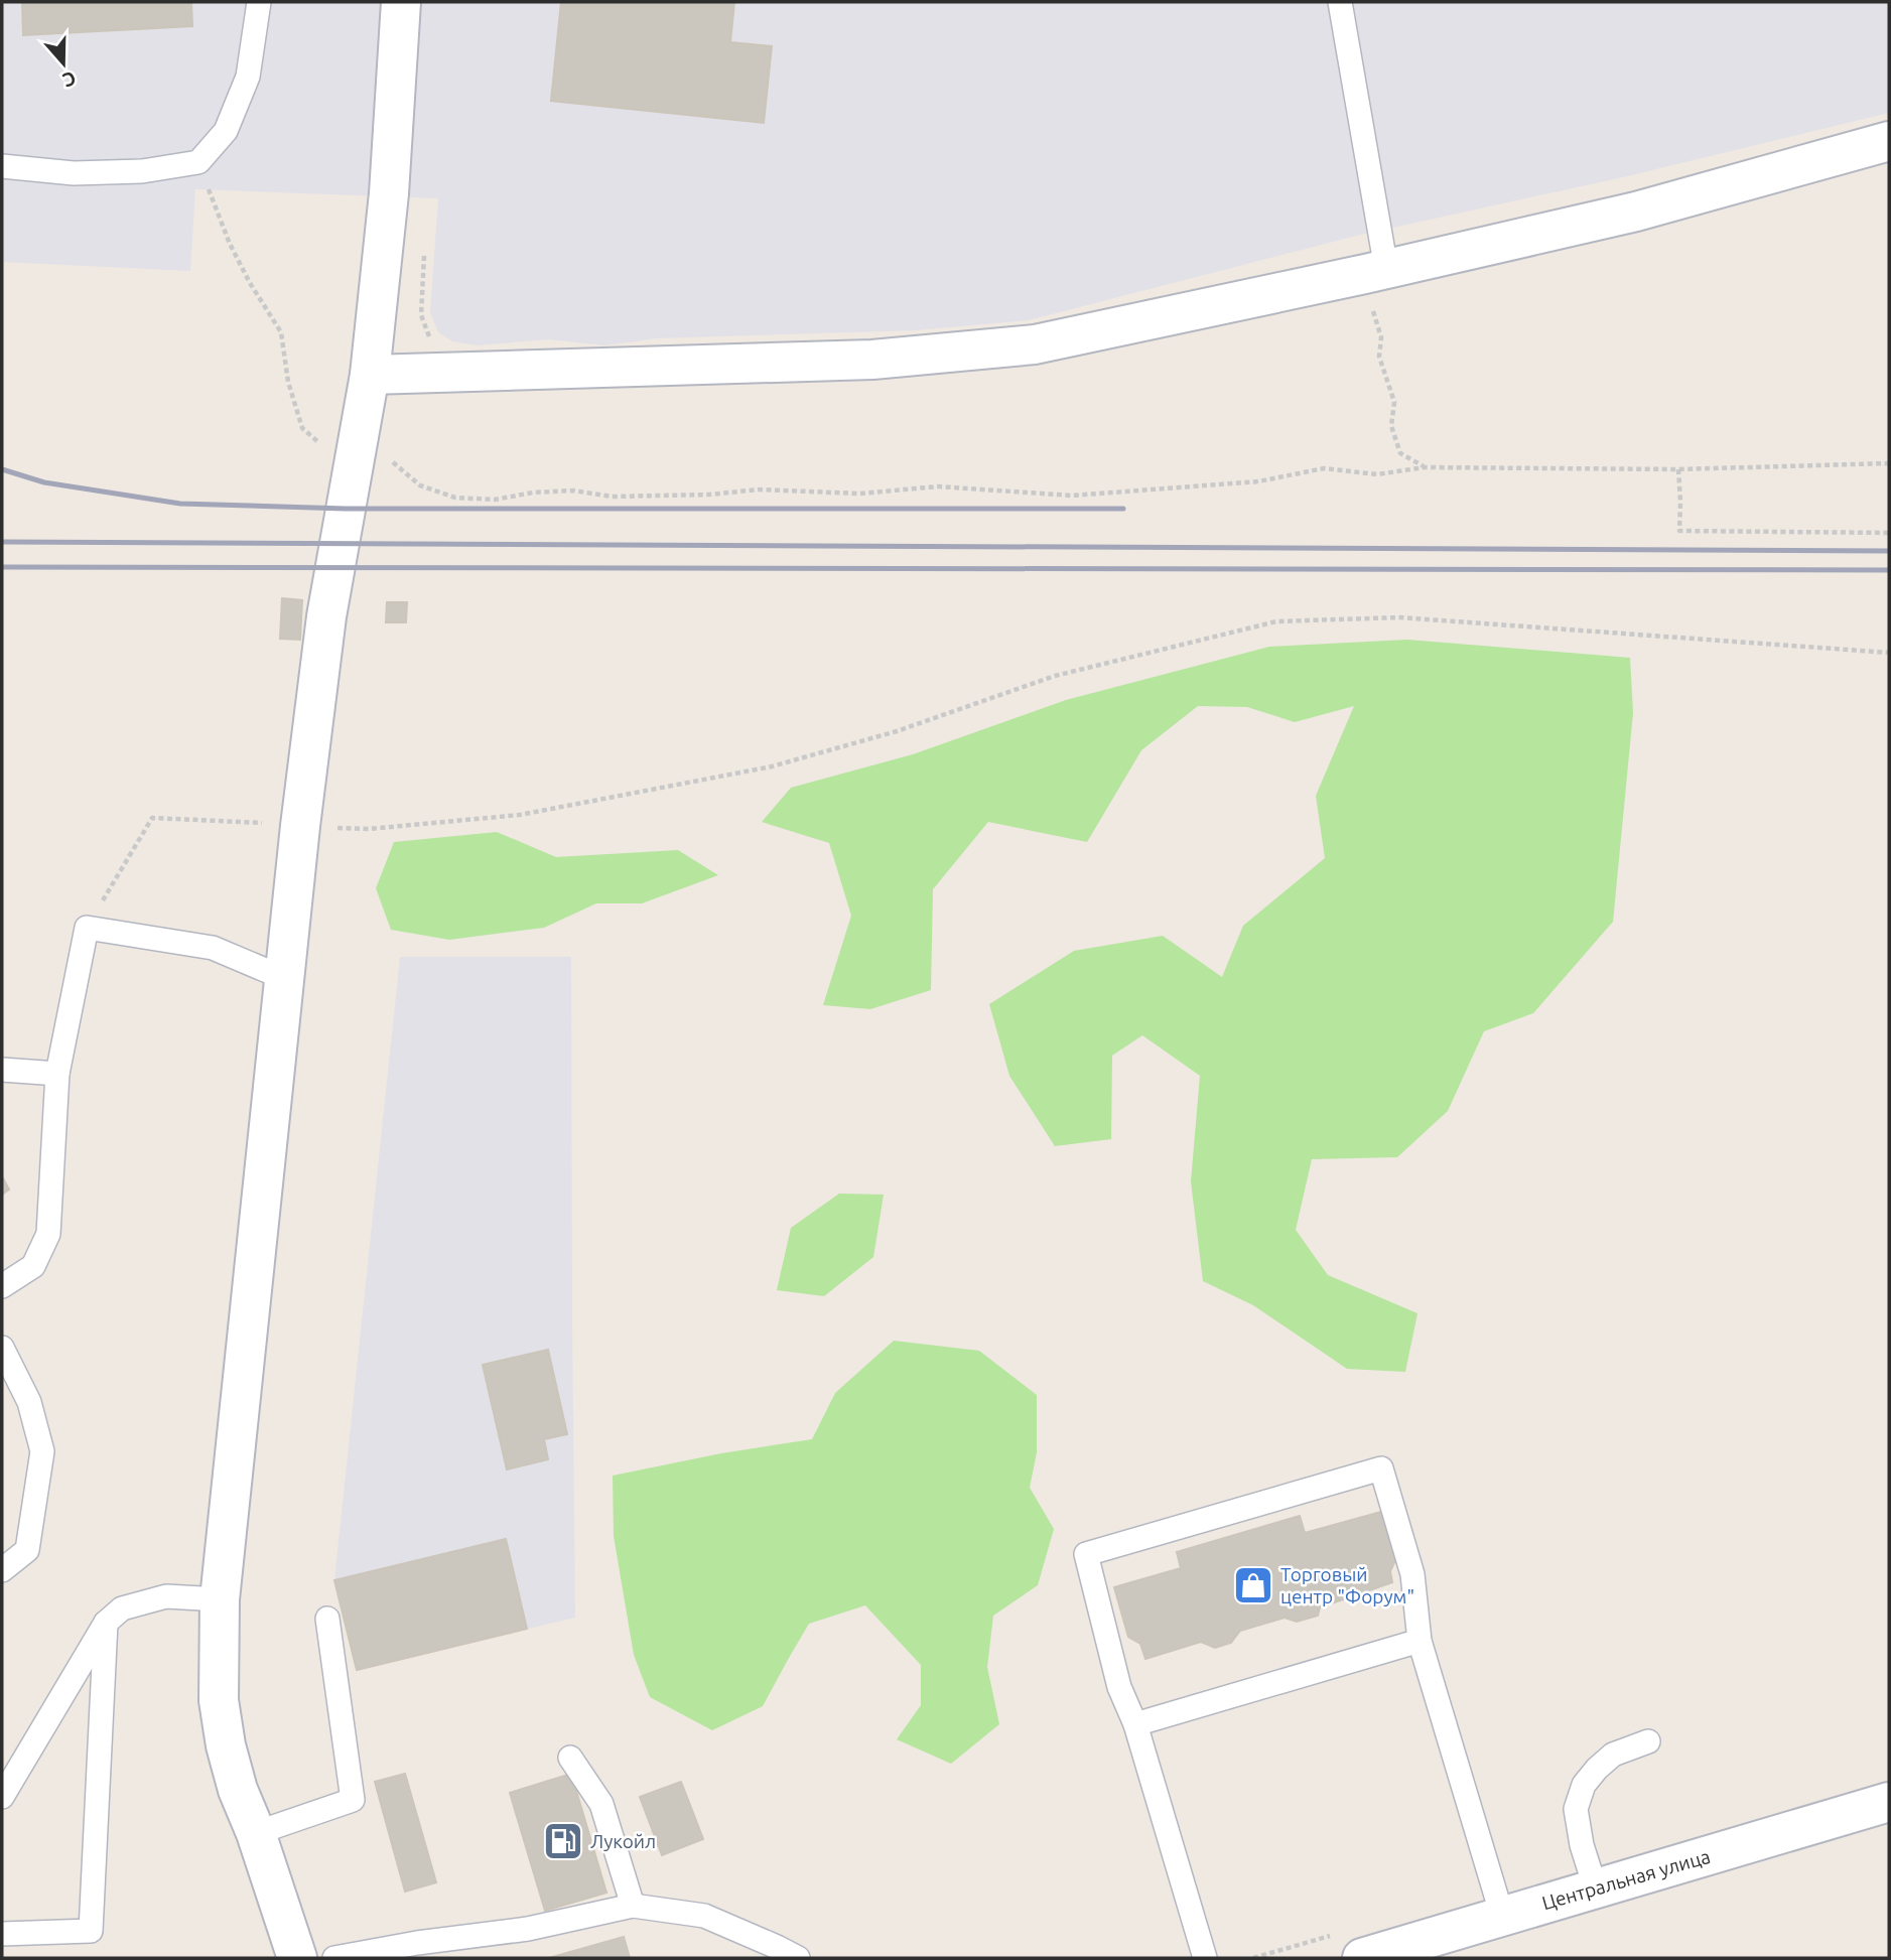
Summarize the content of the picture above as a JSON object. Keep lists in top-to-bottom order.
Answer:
{
  "streets": {
    "street": ["Центральная улица"]
  },
  "places": {
    "shop": ["Торговый центр \"Форум\""],
    "fuel station": ["Лукойл"]
  },
  "north": "bottom"
}
